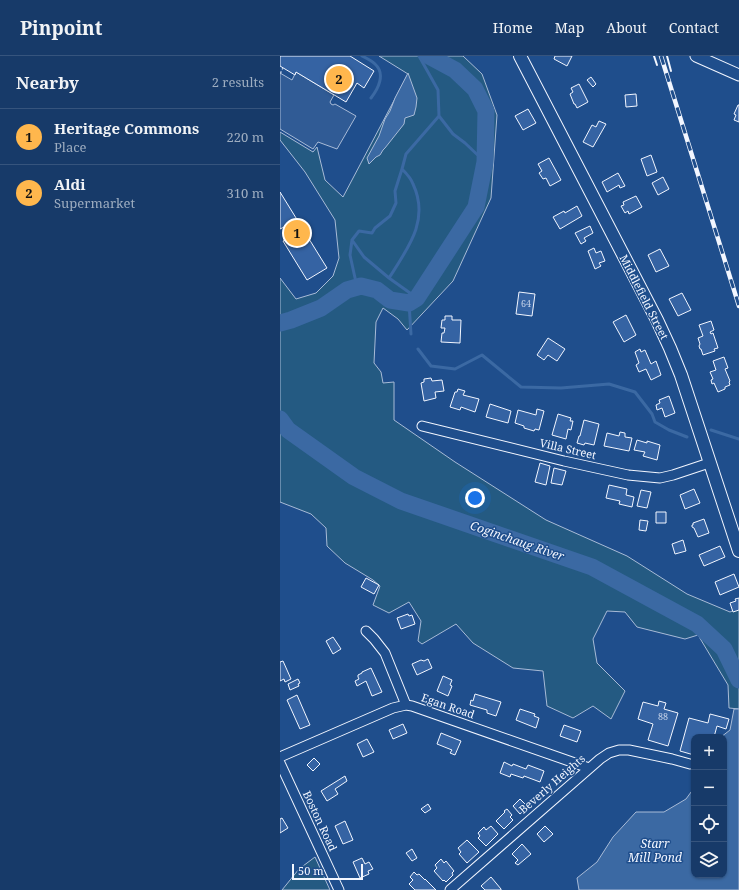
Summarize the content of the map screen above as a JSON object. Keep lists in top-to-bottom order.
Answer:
{
  "streets": {
    "main road": ["Middlefield Street"],
    "street": [
      "Villa Street",
      "Egan Road",
      "Beverly Heights",
      "Boston Road"
    ]
  },
  "crossings": [
    ["Middlefield Street", "Villa Street"],
    ["Egan Road", "Beverly Heights"]
  ],
  "water": ["Coginchaug River", "Starr Mill Pond"],
  "house_numbers": ["64", "88"],
  "scale_bar": "50 m",
  "page": {
    "header": "Pinpoint",
    "nav": [
      "Home",
      "Map",
      "About",
      "Contact"
    ],
    "heading": ["Nearby", "2 results"],
    "pins": ["2", "1"],
    "list": [
      {
        "mark": "1",
        "name": "Heritage Commons",
        "note": "Place",
        "value": "220 m"
      },
      {
        "mark": "2",
        "name": "Aldi",
        "note": "Supermarket",
        "value": "310 m"
      }
    ],
    "map_buttons": ["+", "−"],
    "scale": "50 m"
  }
}
